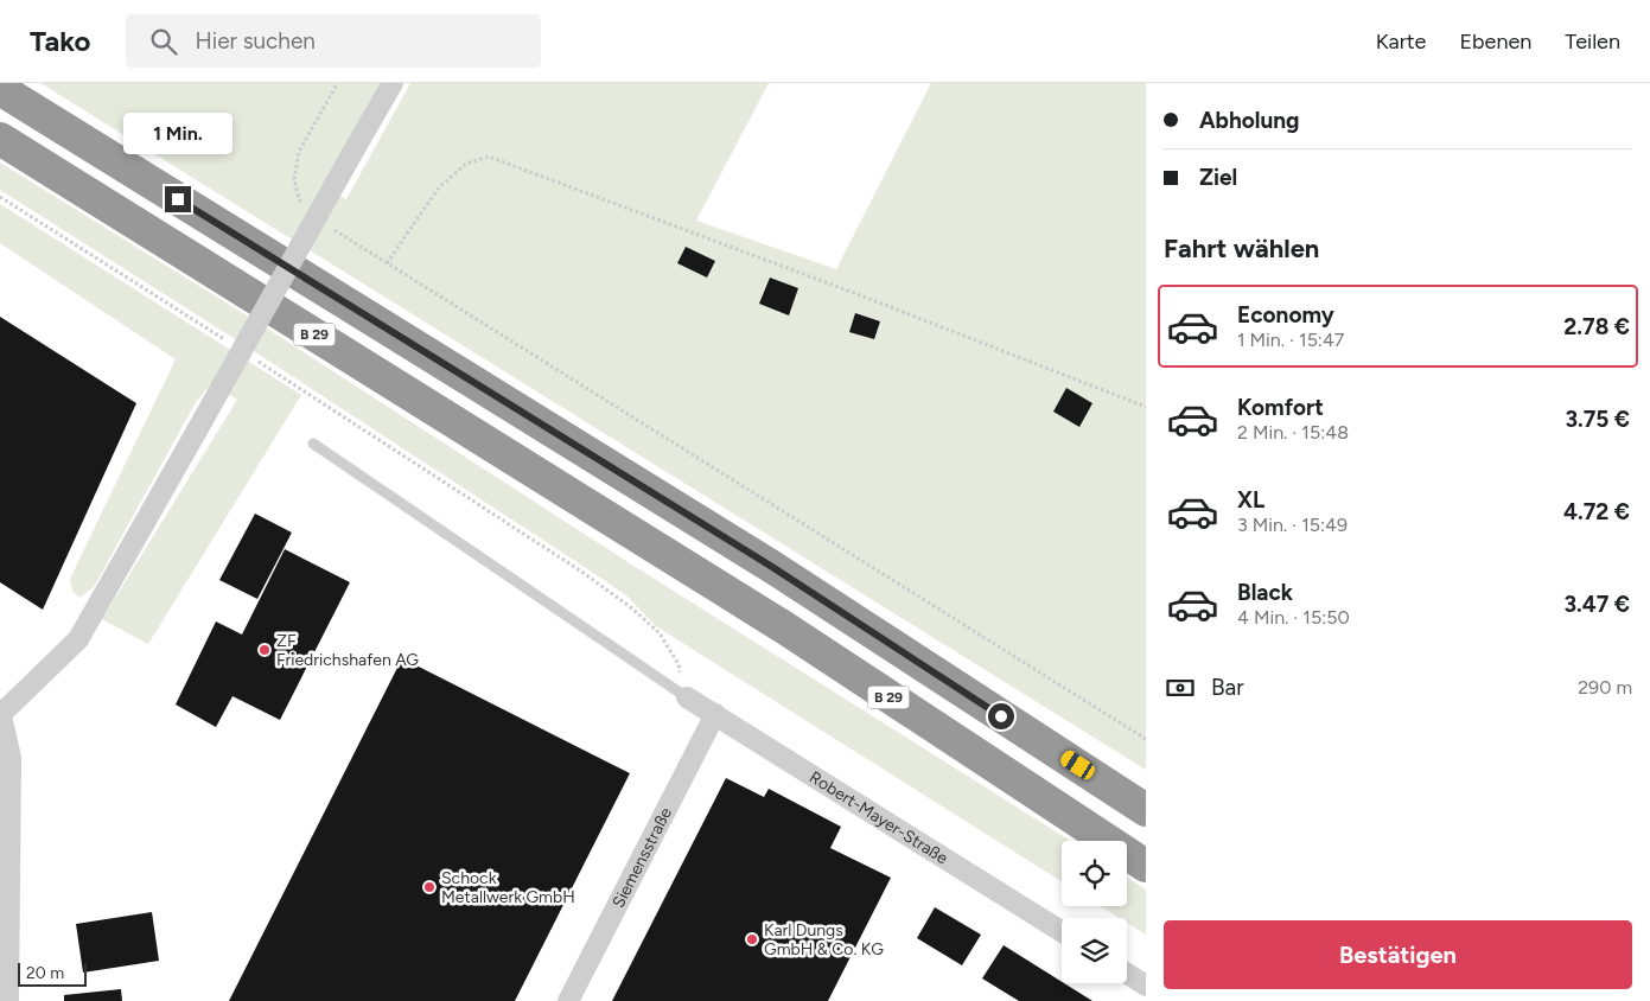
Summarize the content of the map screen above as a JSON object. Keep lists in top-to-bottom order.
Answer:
{
  "streets": {
    "highway": ["B 29"],
    "street": ["Robert-Mayer-Straße", "Siemensstraße"]
  },
  "crossings": [
    ["Robert-Mayer-Straße", "Siemensstraße"]
  ],
  "places": ["ZF Friedrichshafen AG", "Schock Metallwerk GmbH", "Karl Dungs GmbH & Co. KG"],
  "scale_bar": "20 m",
  "page": {
    "header": "Tako",
    "search": "Hier suchen",
    "nav": ["Karte", "Ebenen", "Teilen"],
    "banner": ["Abholung", "Ziel"],
    "bubble": "1 Min.",
    "heading": "Fahrt wählen",
    "list": [
      {
        "name": "Economy",
        "note": "1 Min. · 15:47",
        "value": "2.78 €"
      },
      {
        "name": "Komfort",
        "note": "2 Min. · 15:48",
        "value": "3.75 €"
      },
      {
        "name": "XL",
        "note": "3 Min. · 15:49",
        "value": "4.72 €"
      },
      {
        "name": "Black",
        "note": "4 Min. · 15:50",
        "value": "3.47 €"
      }
    ],
    "pay": ["Bar", "290 m"],
    "buttons": "Bestätigen",
    "scale": "20 m"
  }
}
